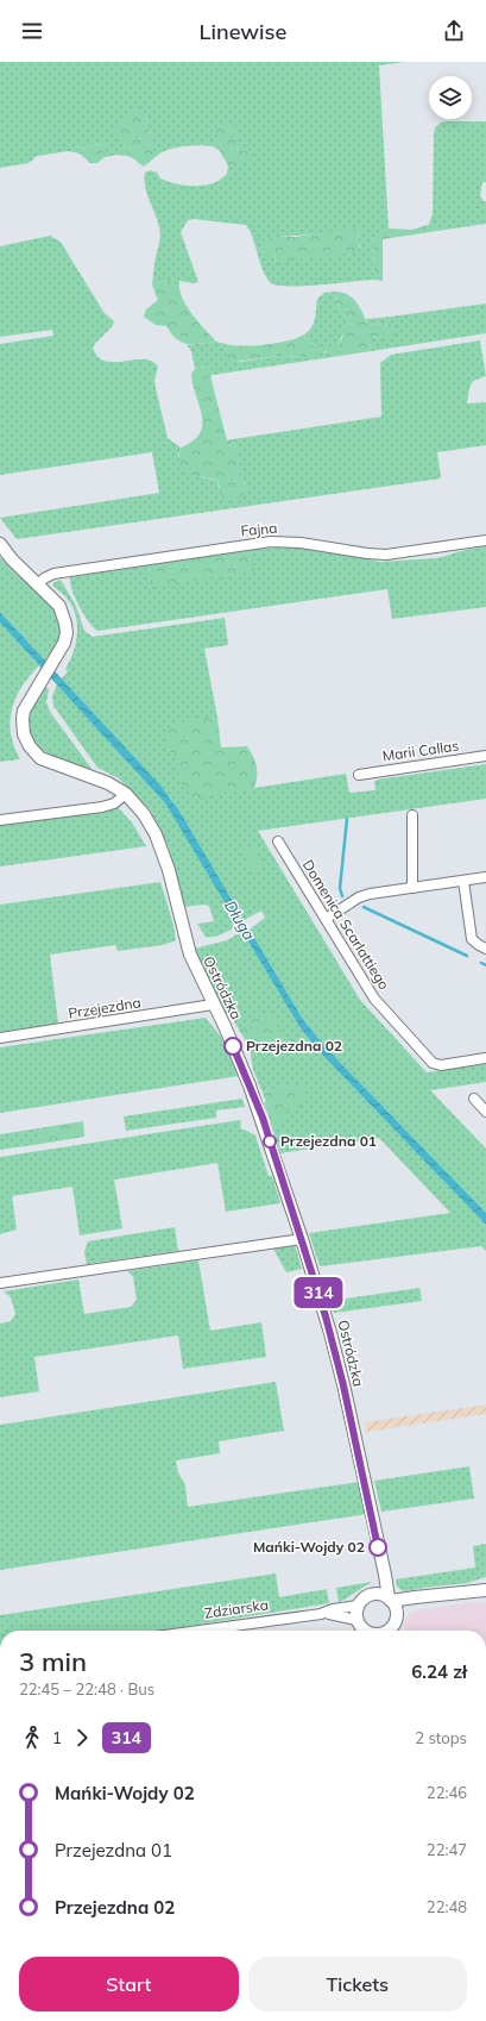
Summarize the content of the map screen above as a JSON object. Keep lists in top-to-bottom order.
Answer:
{
  "streets": {
    "street": [
      "Fajna",
      "Marii Callas",
      "Domenica Scarlattiego",
      "Ostródzka",
      "Przejezdna",
      "Zdziarska"
    ]
  },
  "crossings": [
    ["Fajna", "Ostródzka"],
    ["Ostródzka", "Przejezdna"]
  ],
  "water": ["Długa"],
  "places": ["Przejezdna 02", "Przejezdna 01", "Mańki-Wojdy 02"],
  "lines": ["bus line 314"],
  "page": {
    "header": "Linewise",
    "on_map": "314",
    "heading": ["3 min", "22:45 – 22:48 · Bus", "6.24 zł"],
    "legs": ["1", "314", "2 stops"],
    "list": [
      {
        "name": "Mańki-Wojdy 02",
        "value": "22:46"
      },
      {
        "name": "Przejezdna 01",
        "value": "22:47"
      },
      {
        "name": "Przejezdna 02",
        "value": "22:48"
      }
    ],
    "buttons": ["Start", "Tickets"]
  }
}
